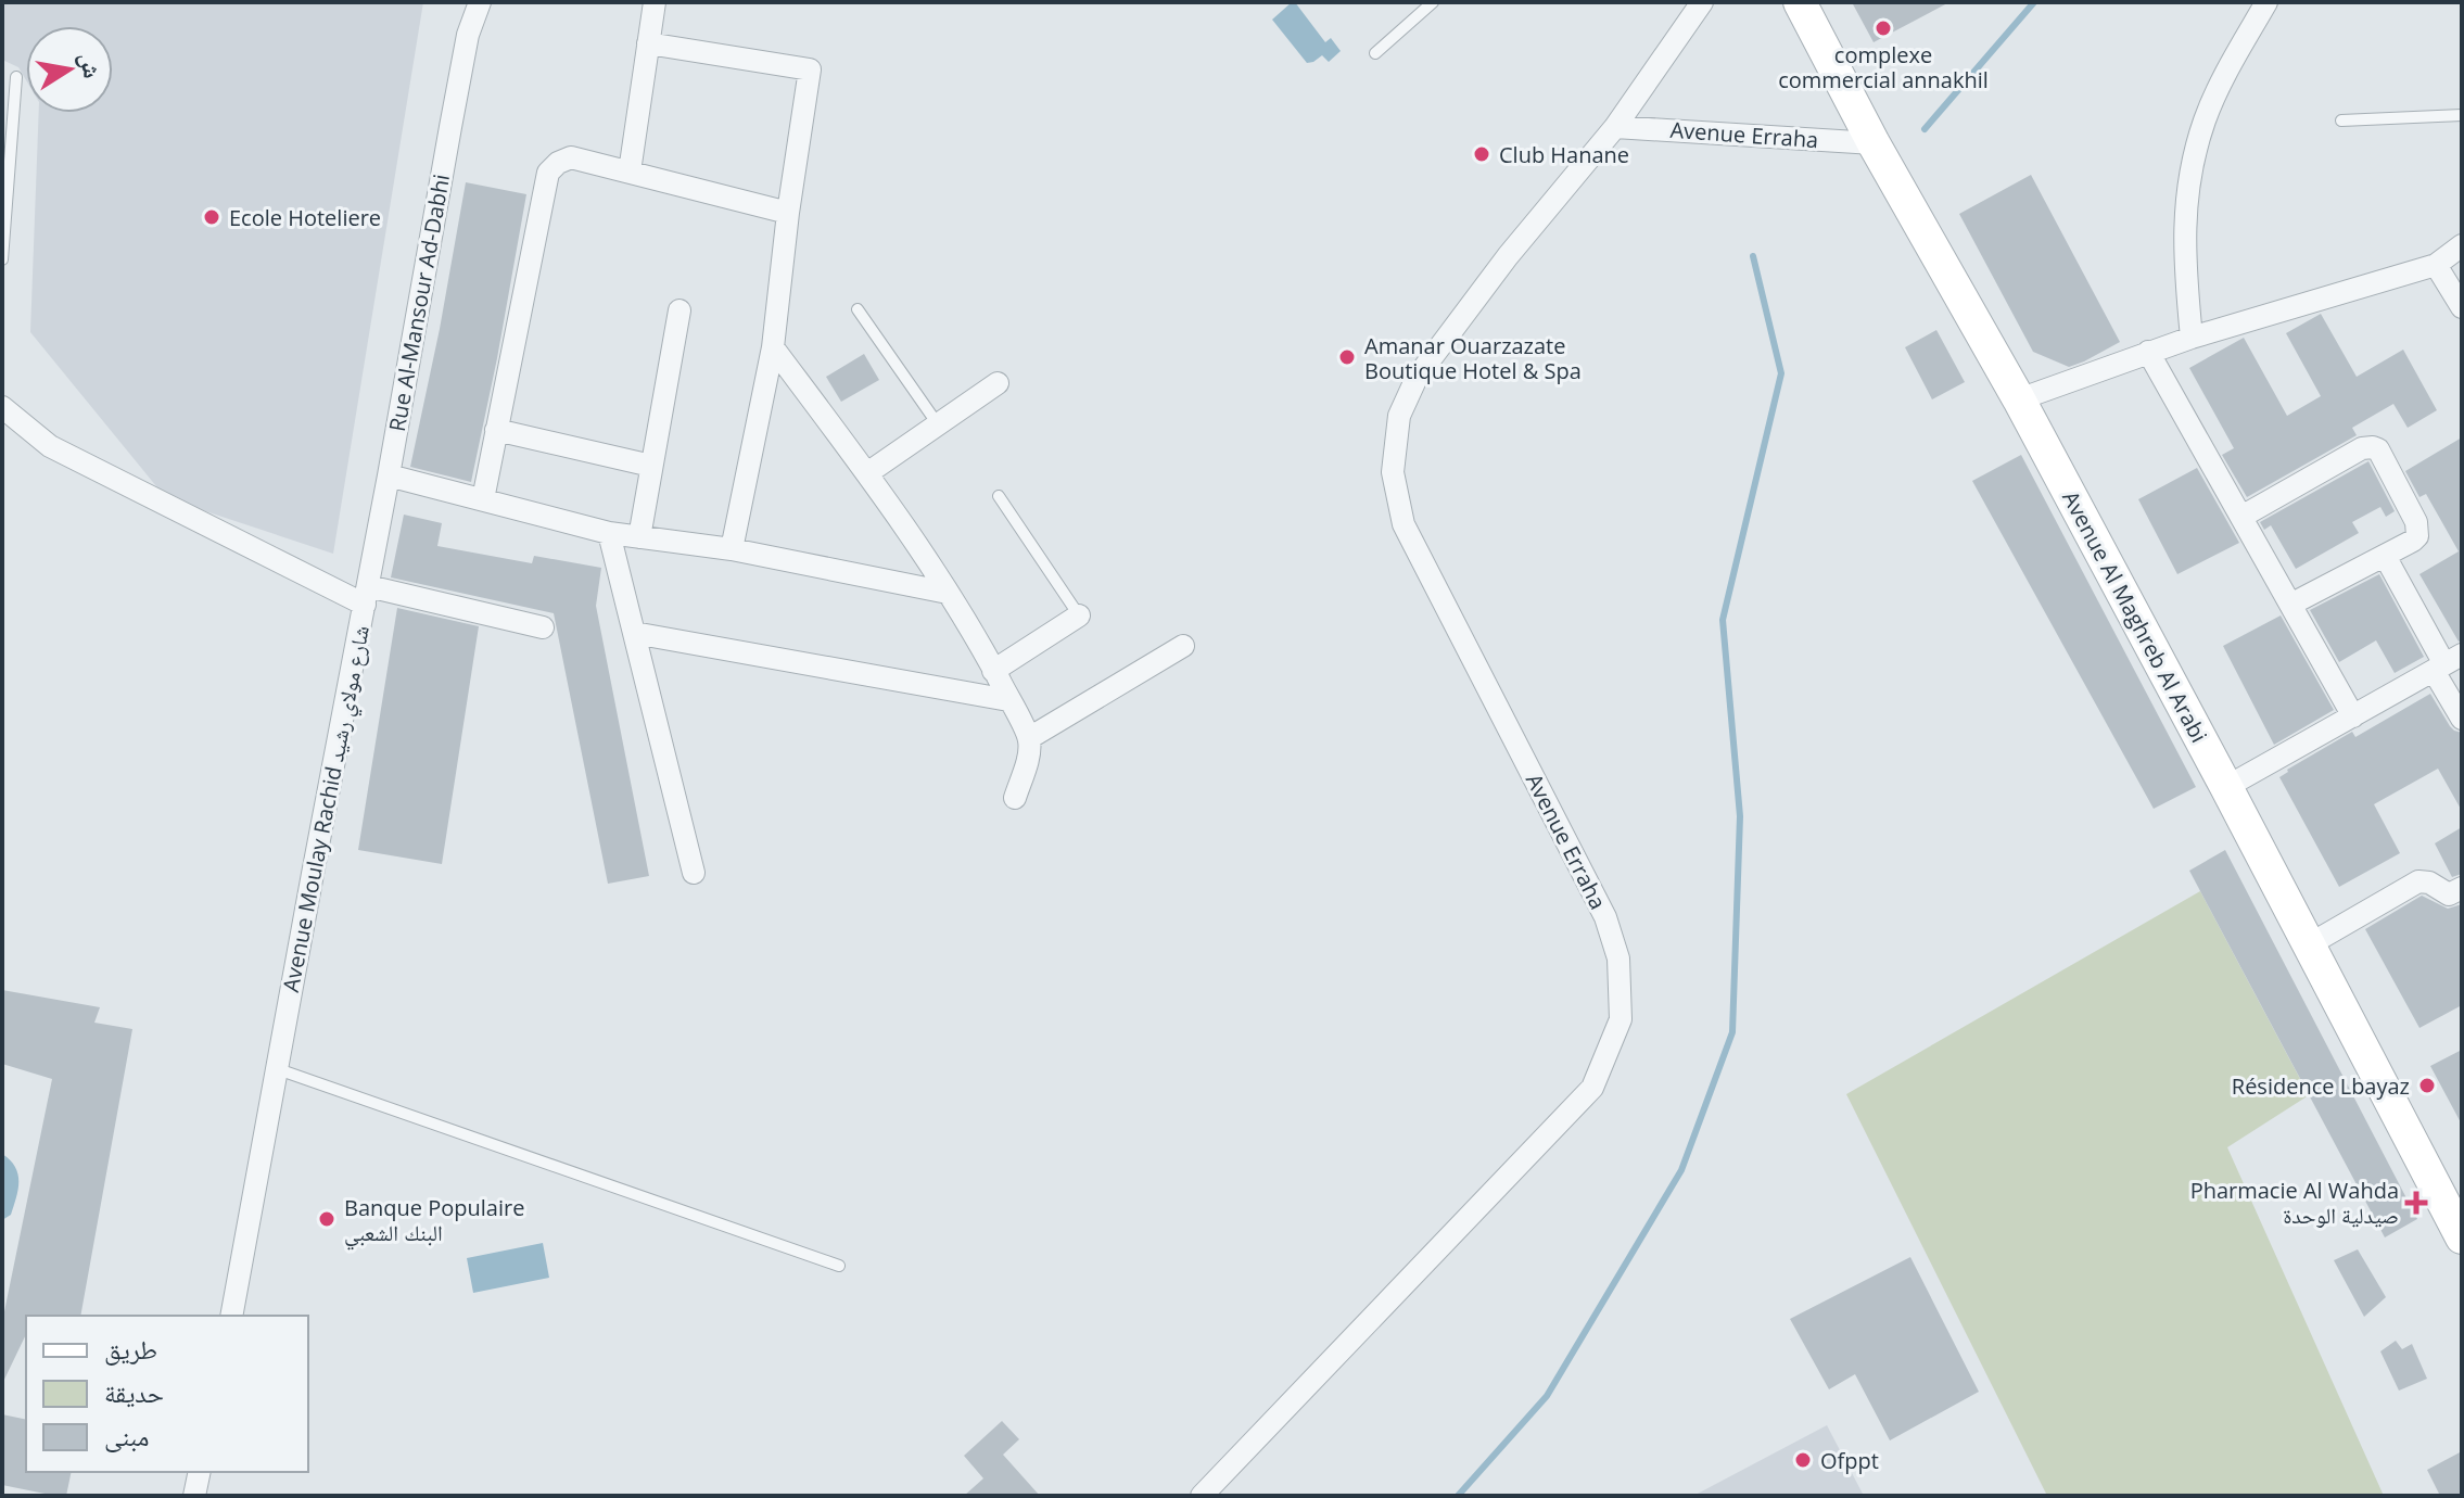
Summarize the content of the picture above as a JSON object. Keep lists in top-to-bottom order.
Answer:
{
  "streets": {
    "main road": ["Avenue Al Maghreb Al Arabi"],
    "street": ["Avenue Erraha", "Rue Al-Mansour Ad-Dabhi", "Avenue Moulay Rachid شارع مولاي رشيد"]
  },
  "crossings": [
    ["Avenue Erraha", "Avenue Al Maghreb Al Arabi"],
    ["Rue Al-Mansour Ad-Dabhi", "Avenue Moulay Rachid شارع مولاي رشيد"]
  ],
  "places": {
    "other": [
      "complexe commercial annakhil",
      "Club Hanane",
      "Ecole Hoteliere",
      "Amanar Ouarzazate Boutique Hotel & Spa",
      "Résidence Lbayaz",
      "Banque Populaire البنك الشعبي",
      "Ofppt"
    ],
    "health": ["Pharmacie Al Wahda صيدلية الوحدة"]
  },
  "legend": ["طريق", "حديقة", "مبنى"],
  "north": "right"
}
